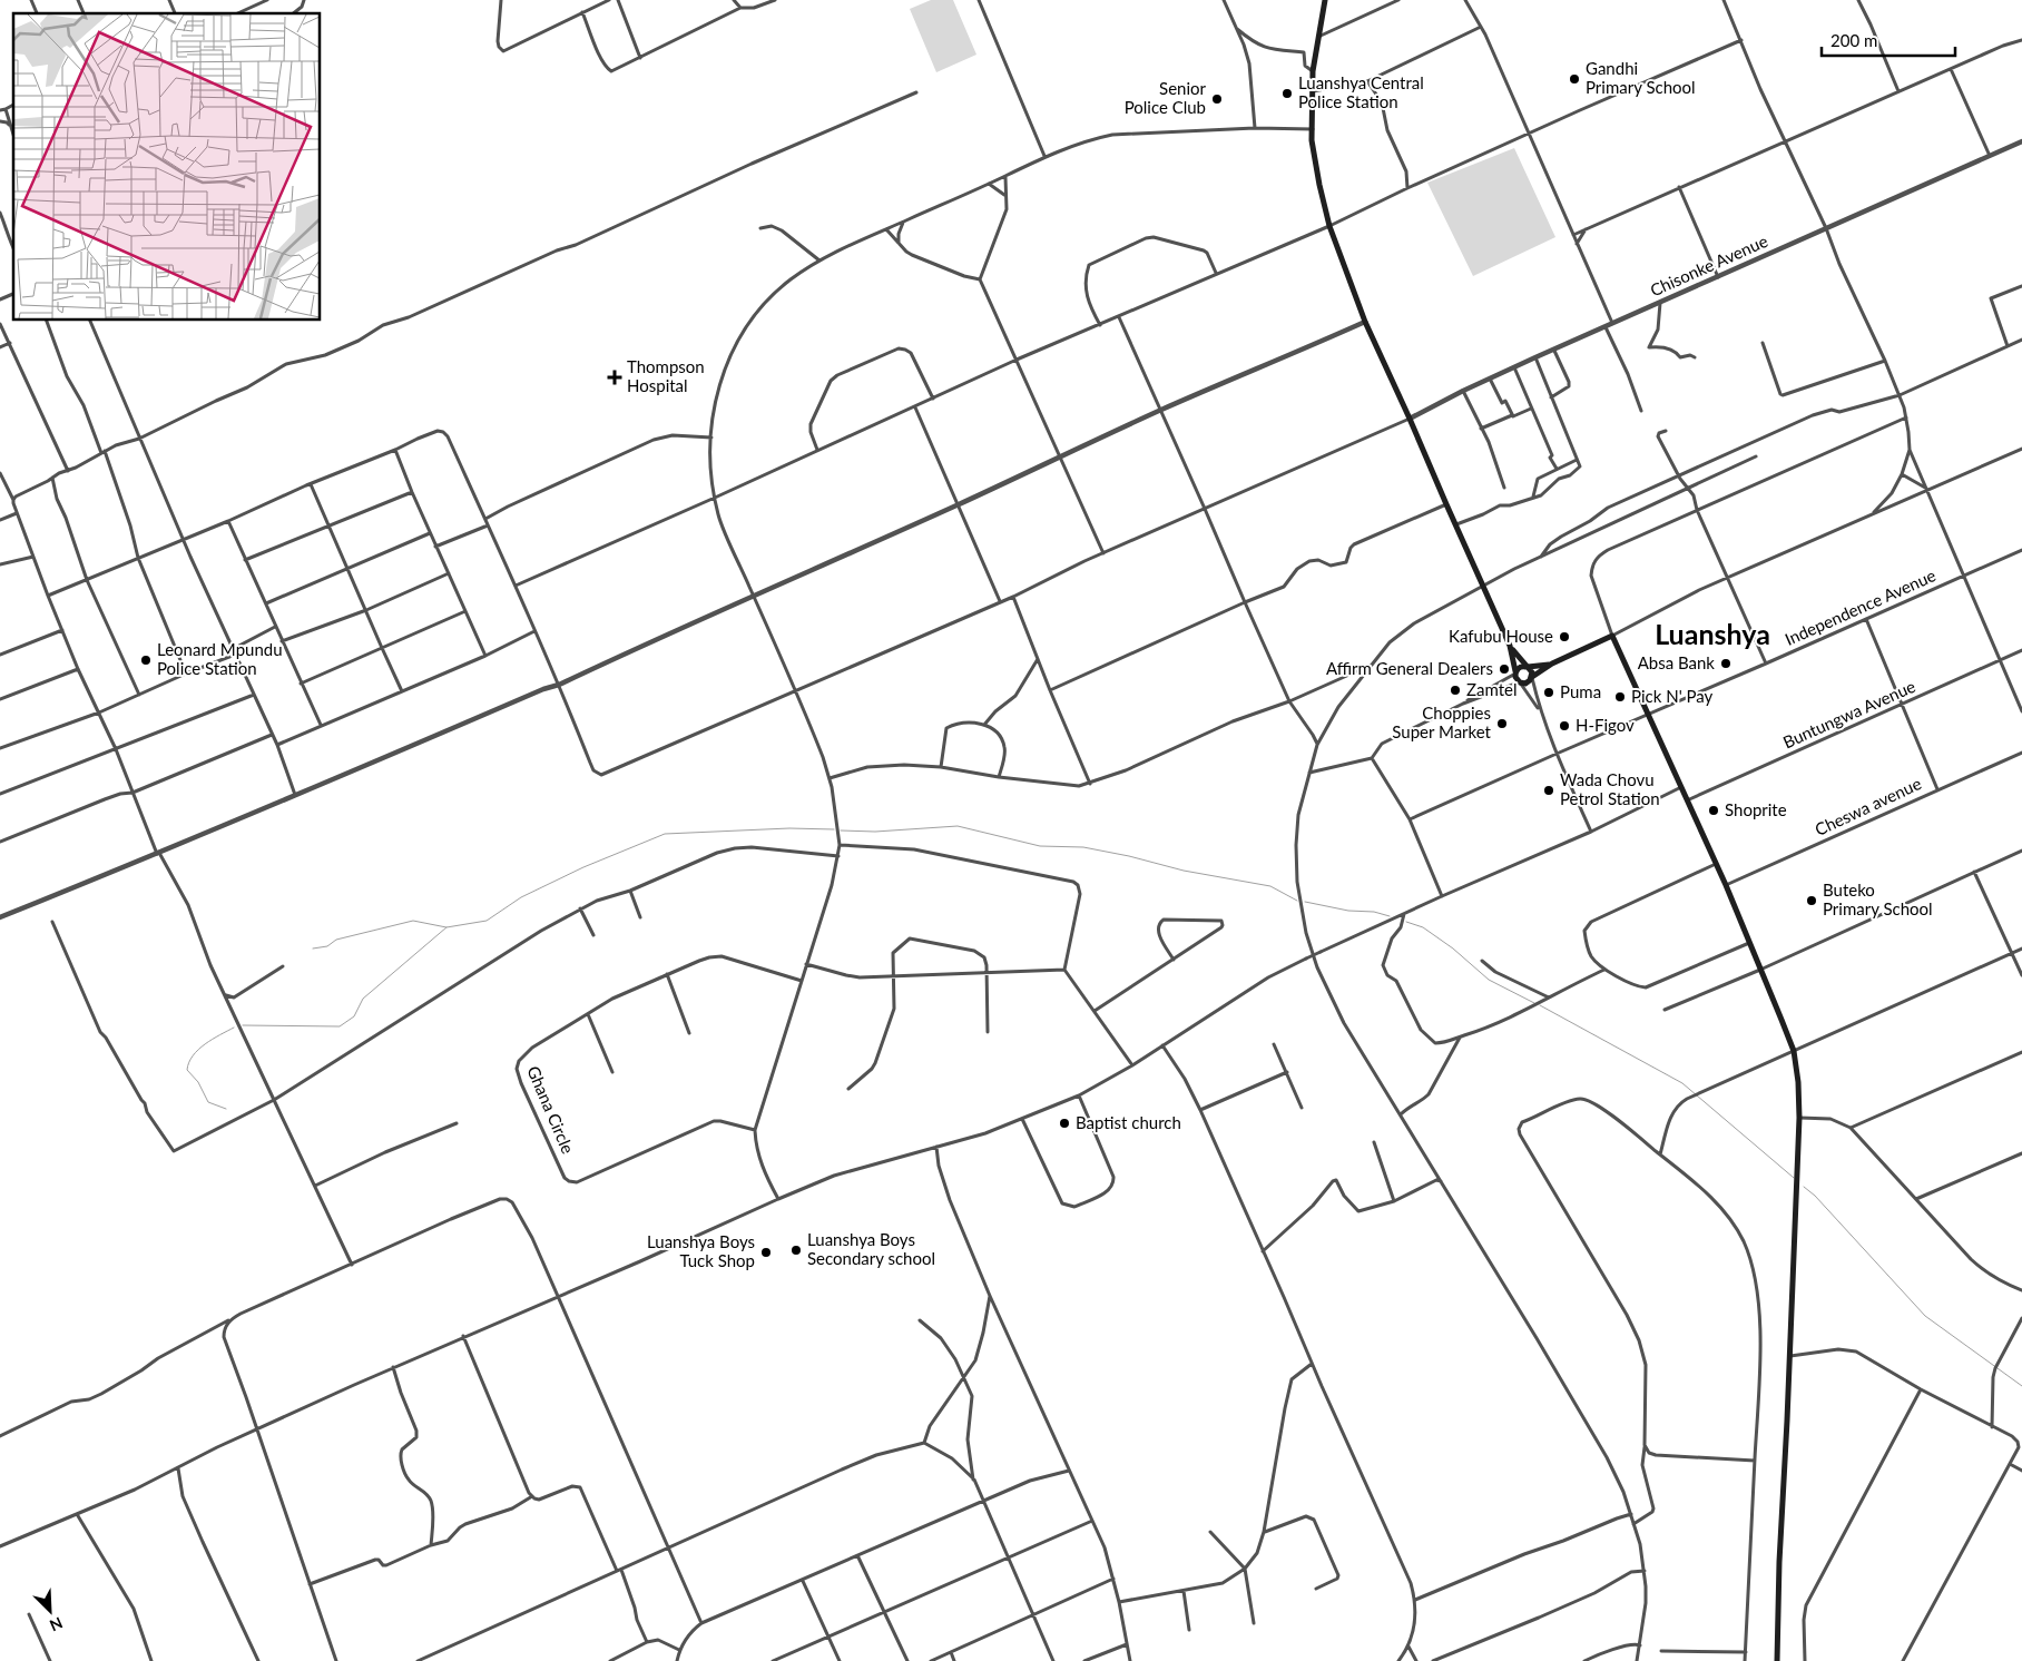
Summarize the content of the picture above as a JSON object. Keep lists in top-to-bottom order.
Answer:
{
  "streets": {
    "street": [
      "Chisonke Avenue",
      "Independence Avenue",
      "Buntungwa Avenue",
      "Cheswa avenue",
      "Ghana Circle"
    ]
  },
  "districts": ["Luanshya"],
  "places": {
    "other": [
      "Gandhi Primary School",
      "Luanshya Central Police Station",
      "Senior Police Club",
      "Kafubu House",
      "Leonard Mpundu Police Station",
      "Absa Bank",
      "Affirm General Dealers",
      "Zamtel",
      "Puma",
      "Pick N' Pay",
      "Choppies Super Market",
      "H-Figov",
      "Wada Chovu Petrol Station",
      "Shoprite",
      "Buteko Primary School",
      "Baptist church",
      "Luanshya Boys Secondary school",
      "Luanshya Boys Tuck Shop"
    ],
    "health": ["Thompson Hospital"]
  },
  "scale_bar": "200 m",
  "north": "bottom right"
}
